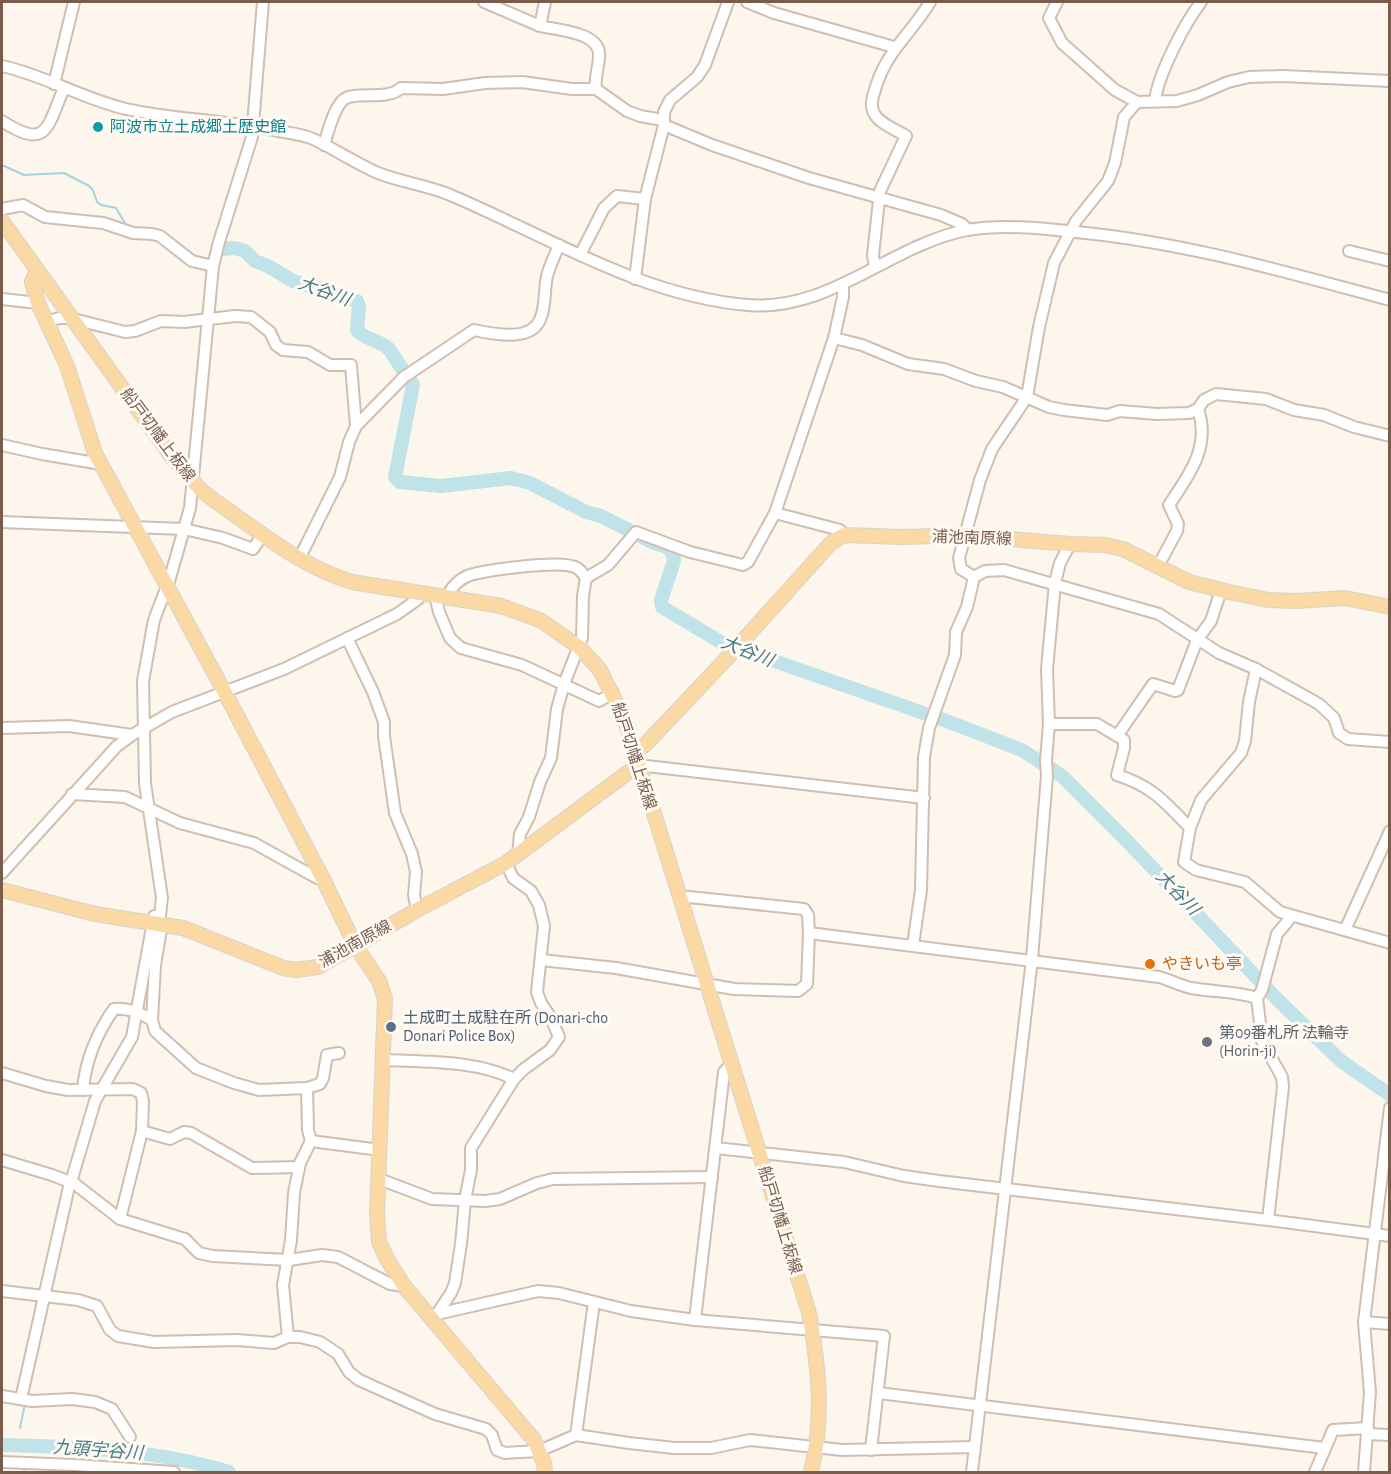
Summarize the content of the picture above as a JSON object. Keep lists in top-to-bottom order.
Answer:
{
  "streets": {
    "main road": ["船戸切幡上板線", "浦池南原線"]
  },
  "crossings": [
    ["船戸切幡上板線", "浦池南原線"]
  ],
  "water": ["大谷川", "九頭宇谷川"],
  "places": [
    "阿波市立土成郷土歴史館",
    "やきいも亭",
    "土成町土成駐在所 (Donari-cho Donari Police Box)",
    "第09番札所 法輪寺 (Horin-ji)"
  ]
}
